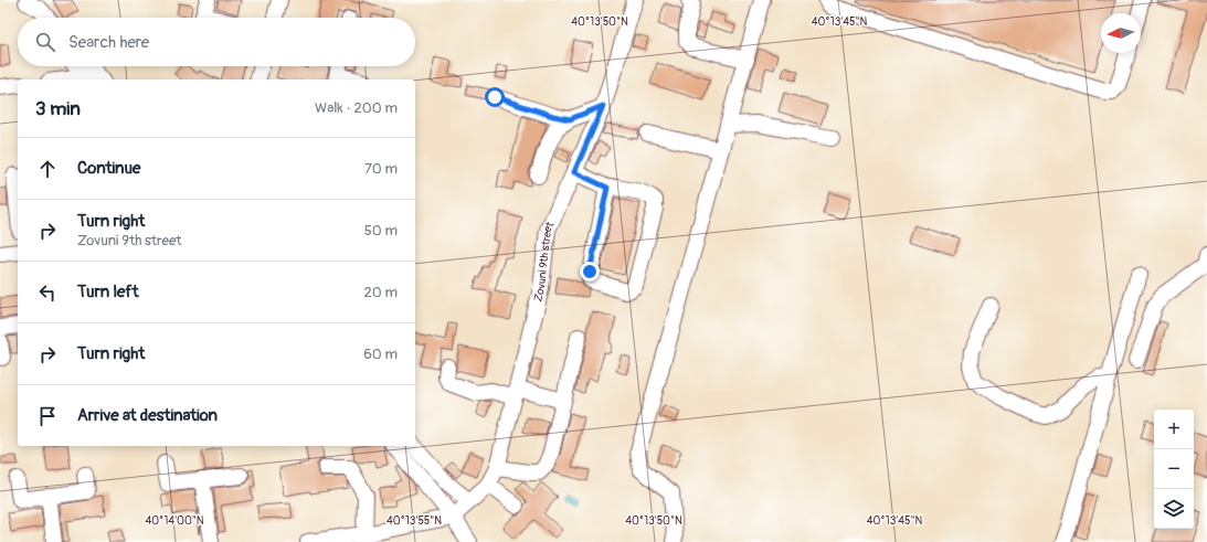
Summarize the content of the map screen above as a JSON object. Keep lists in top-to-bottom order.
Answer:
{
  "streets": {
    "street": ["Zovuni 9th street"]
  },
  "north": "left",
  "page": {
    "search": "Search here",
    "heading": ["3 min", "Walk · 200 m"],
    "list": [
      ["Continue", "70 m"],
      ["Turn right", "Zovuni 9th street", "50 m"],
      ["Turn left", "20 m"],
      ["Turn right", "60 m"],
      "Arrive at destination"
    ],
    "map_buttons": ["+", "−"]
  },
  "coordinates": [
    "40°13'50\"N",
    "40°13'45\"N",
    "40°14'00\"N",
    "40°13'55\"N"
  ]
}
